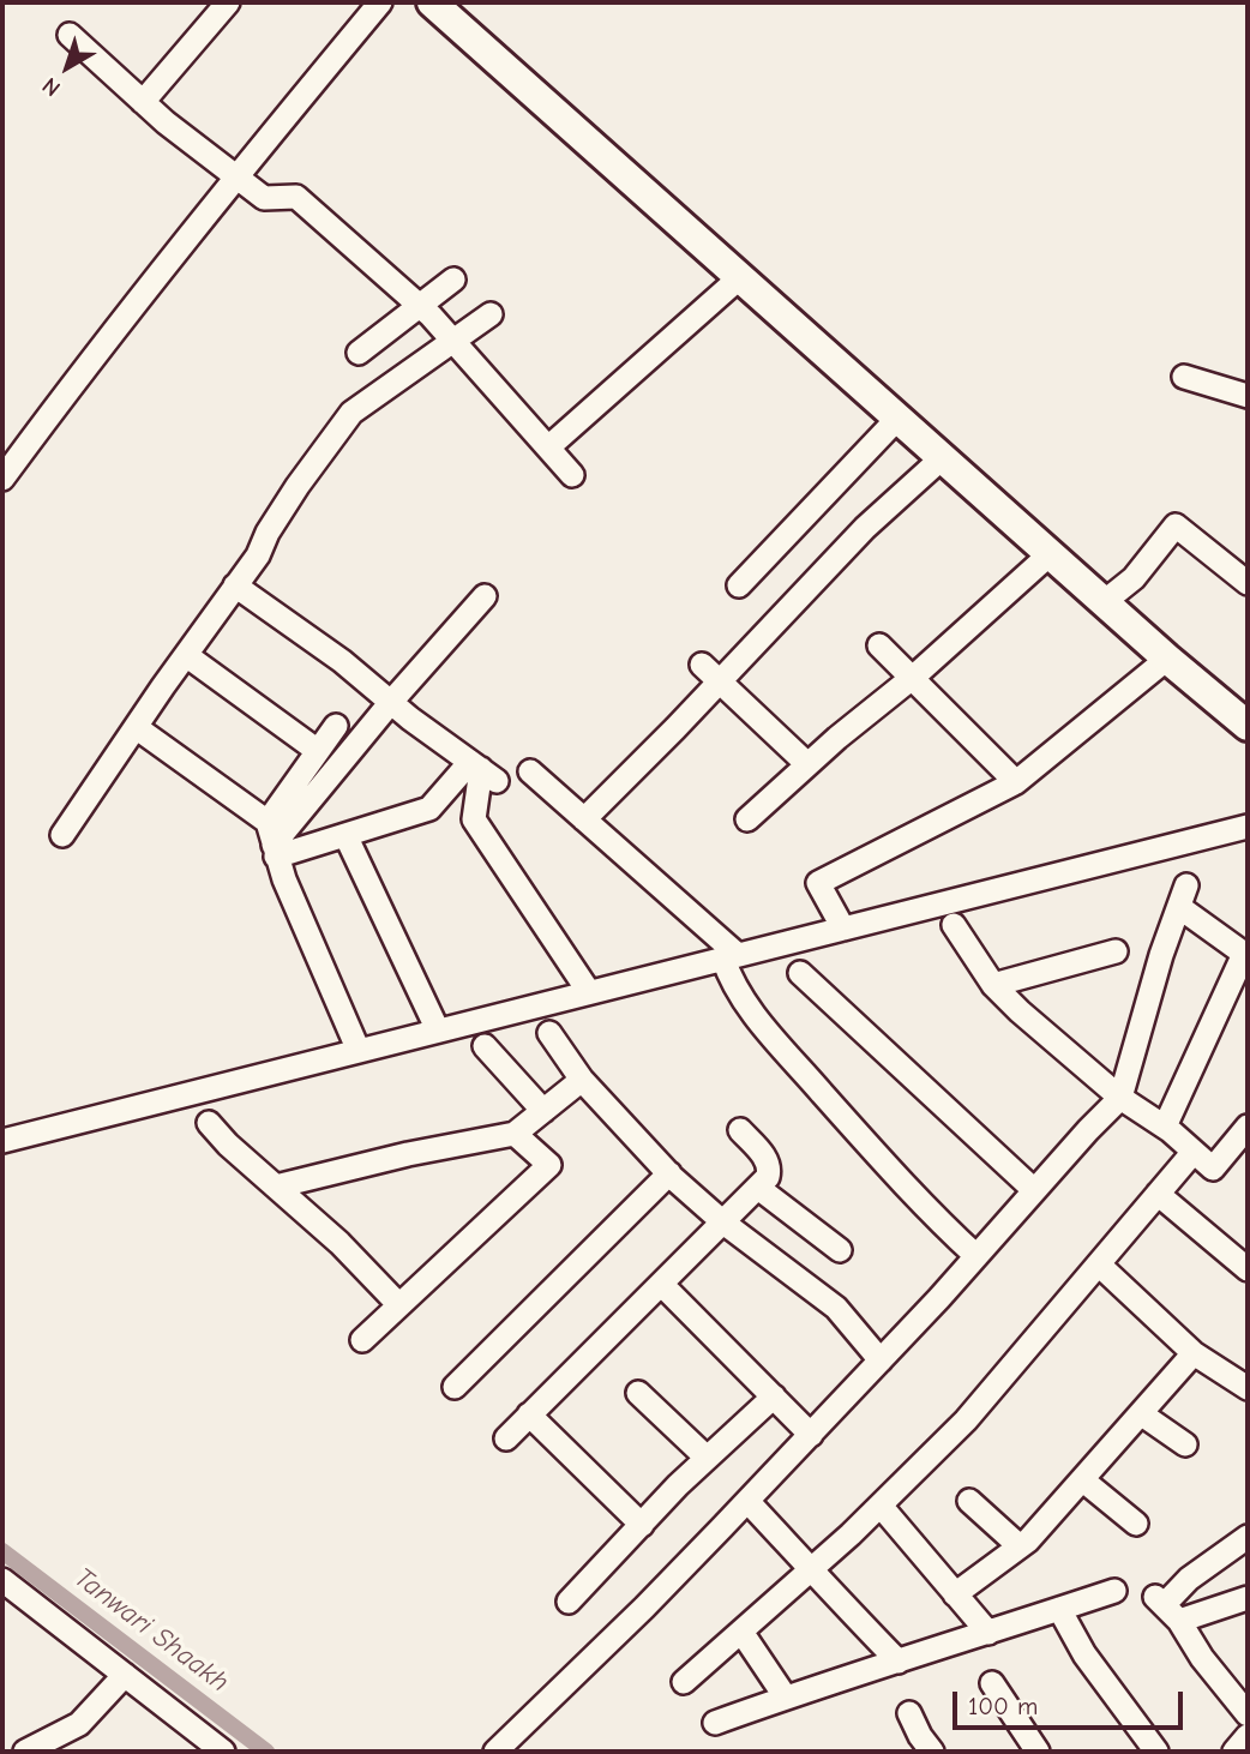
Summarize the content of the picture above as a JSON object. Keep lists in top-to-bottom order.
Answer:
{
  "water": ["Tanwari Shaakh"],
  "scale_bar": "100 m",
  "north": "bottom left"
}
